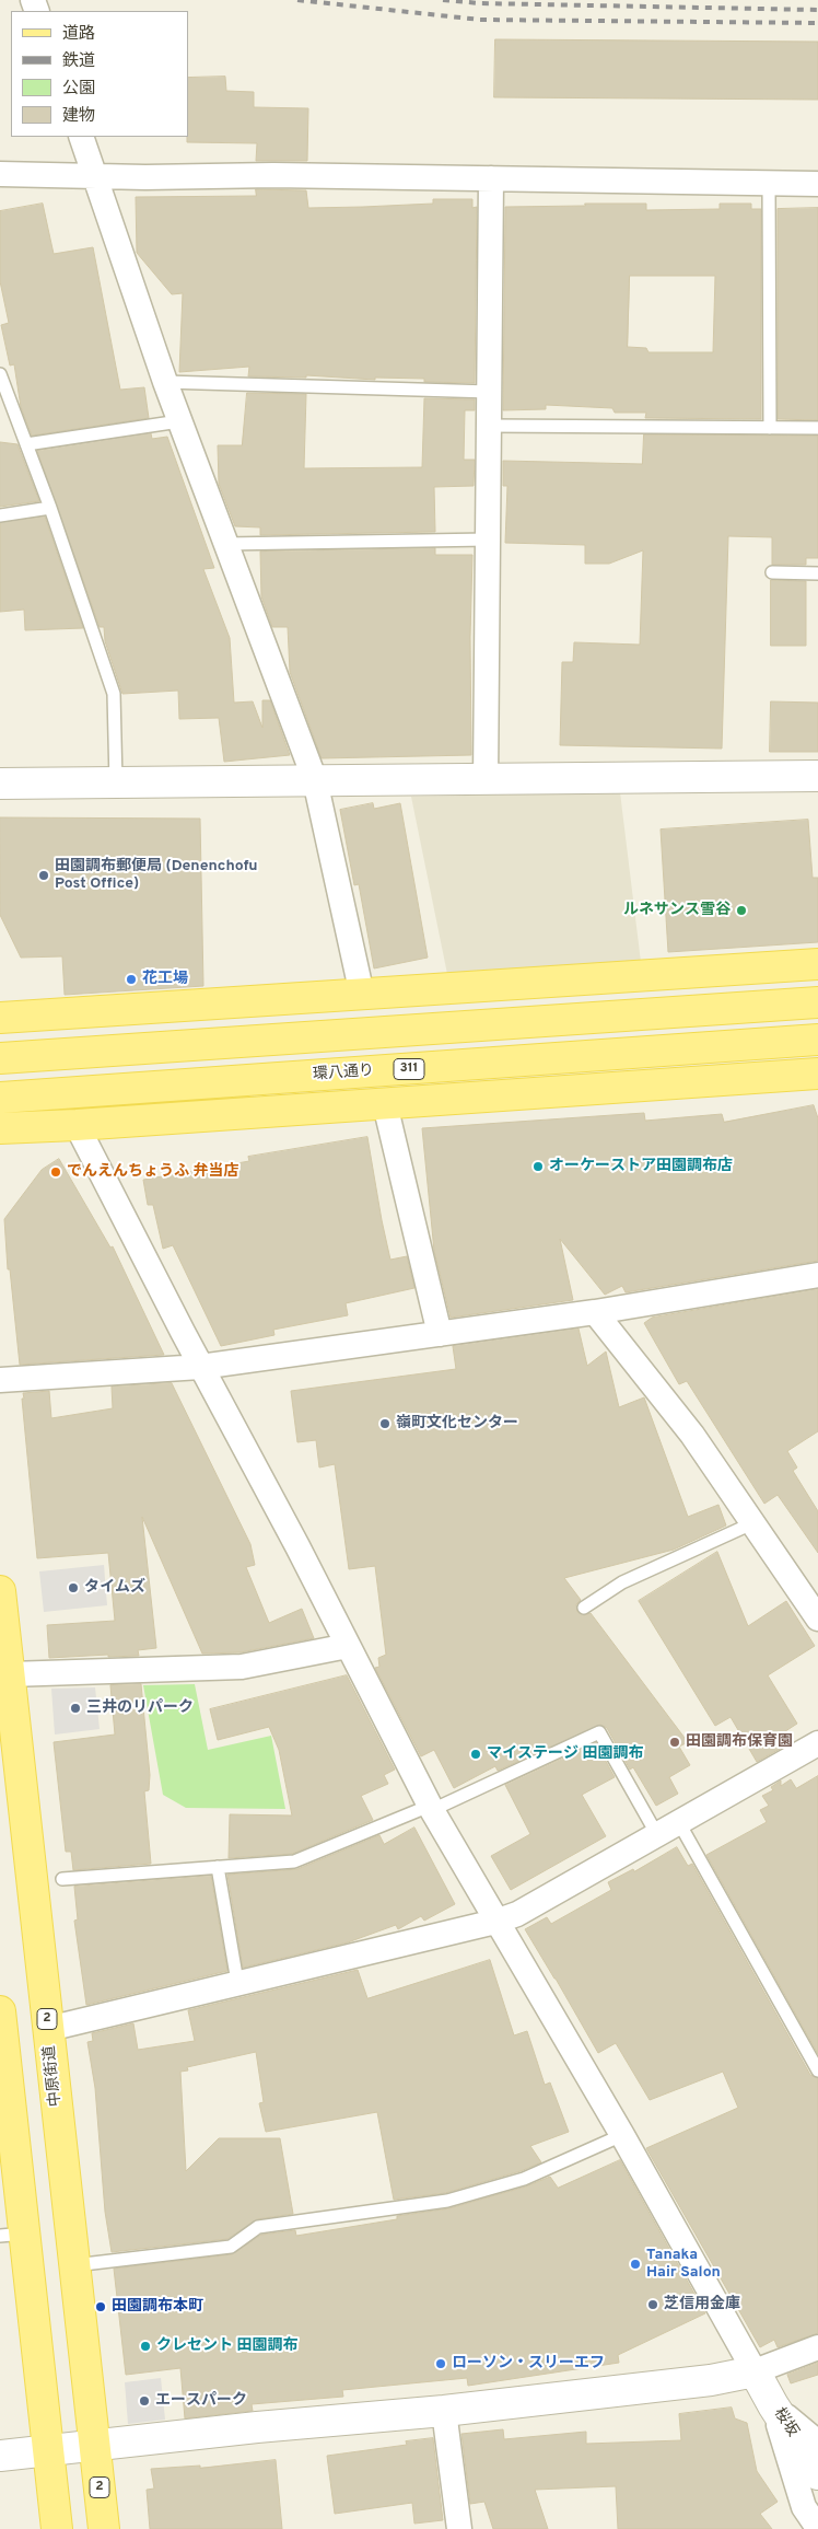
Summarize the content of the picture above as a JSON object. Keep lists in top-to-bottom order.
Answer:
{
  "streets": {
    "main road": [
      "311",
      "環八通り",
      "2",
      "中原街道"
    ],
    "street": ["桜坂"]
  },
  "places": [
    "田園調布郵便局 (Denenchofu Post Office)",
    "ルネサンス雪谷",
    "花工場",
    "オーケーストア田園調布店",
    "でんえんちょうふ 弁当店",
    "嶺町文化センター",
    "タイムズ",
    "三井のリパーク",
    "田園調布保育園",
    "マイステージ 田園調布",
    "Tanaka Hair Salon",
    "芝信用金庫",
    "田園調布本町",
    "クレセント 田園調布",
    "ローソン・スリーエフ",
    "エースパーク"
  ],
  "legend": [
    "道路",
    "鉄道",
    "公園",
    "建物"
  ]
}
